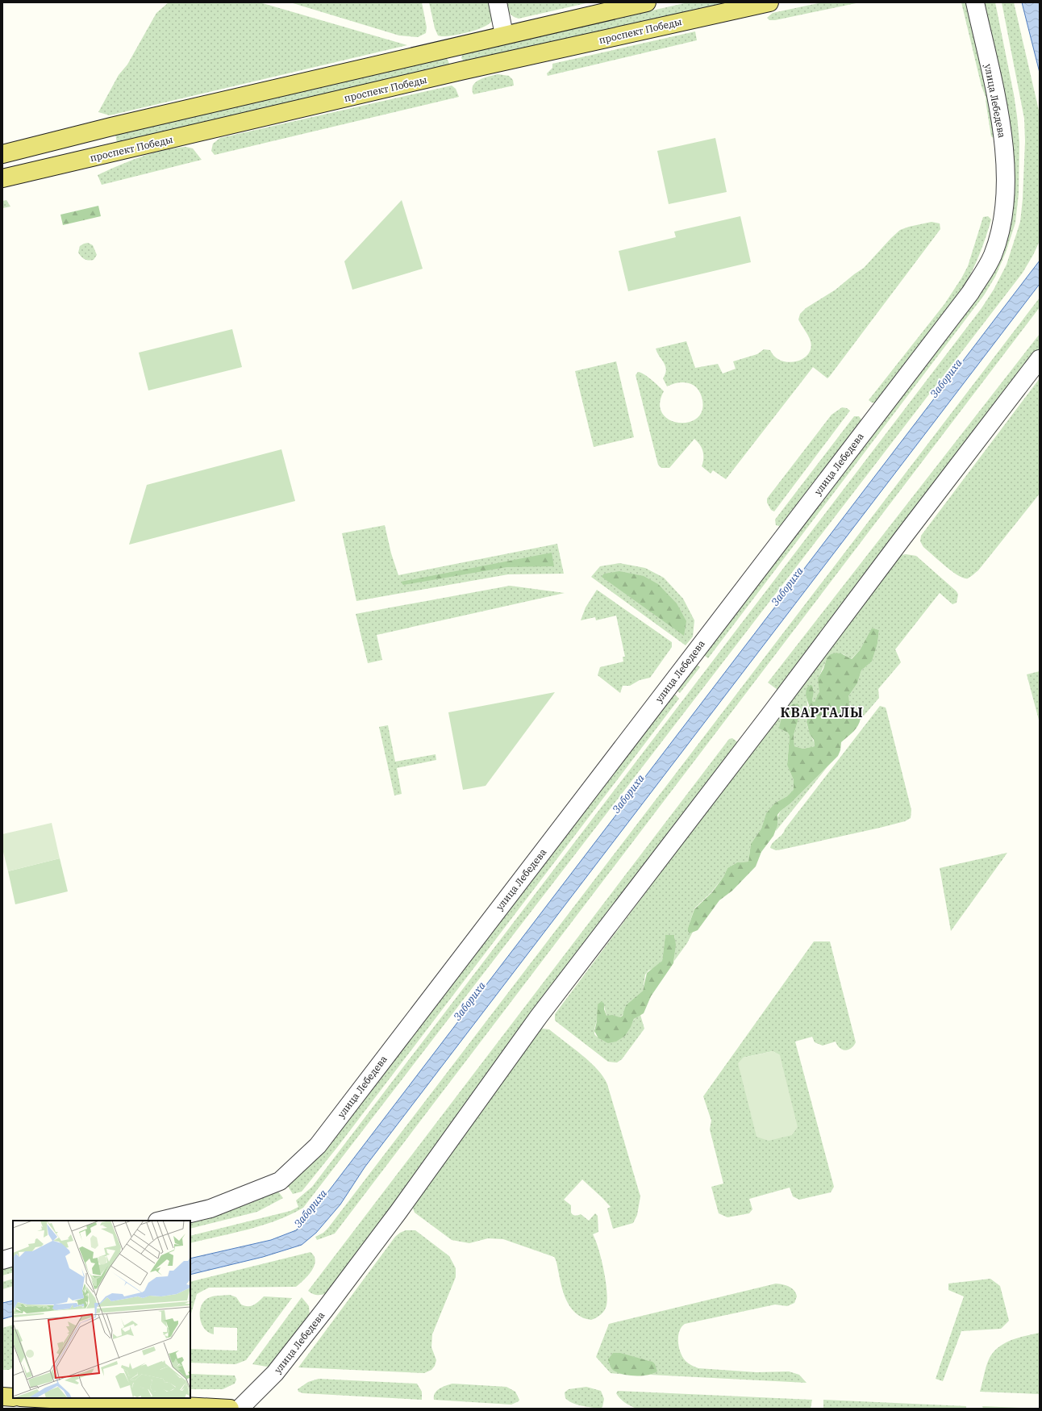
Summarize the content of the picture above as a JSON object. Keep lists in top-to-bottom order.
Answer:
{
  "streets": {
    "main road": ["проспект Победы"],
    "street": ["улица Лебедева"]
  },
  "districts": ["КВАРТАЛЫ"],
  "water": ["Забориха"]
}
